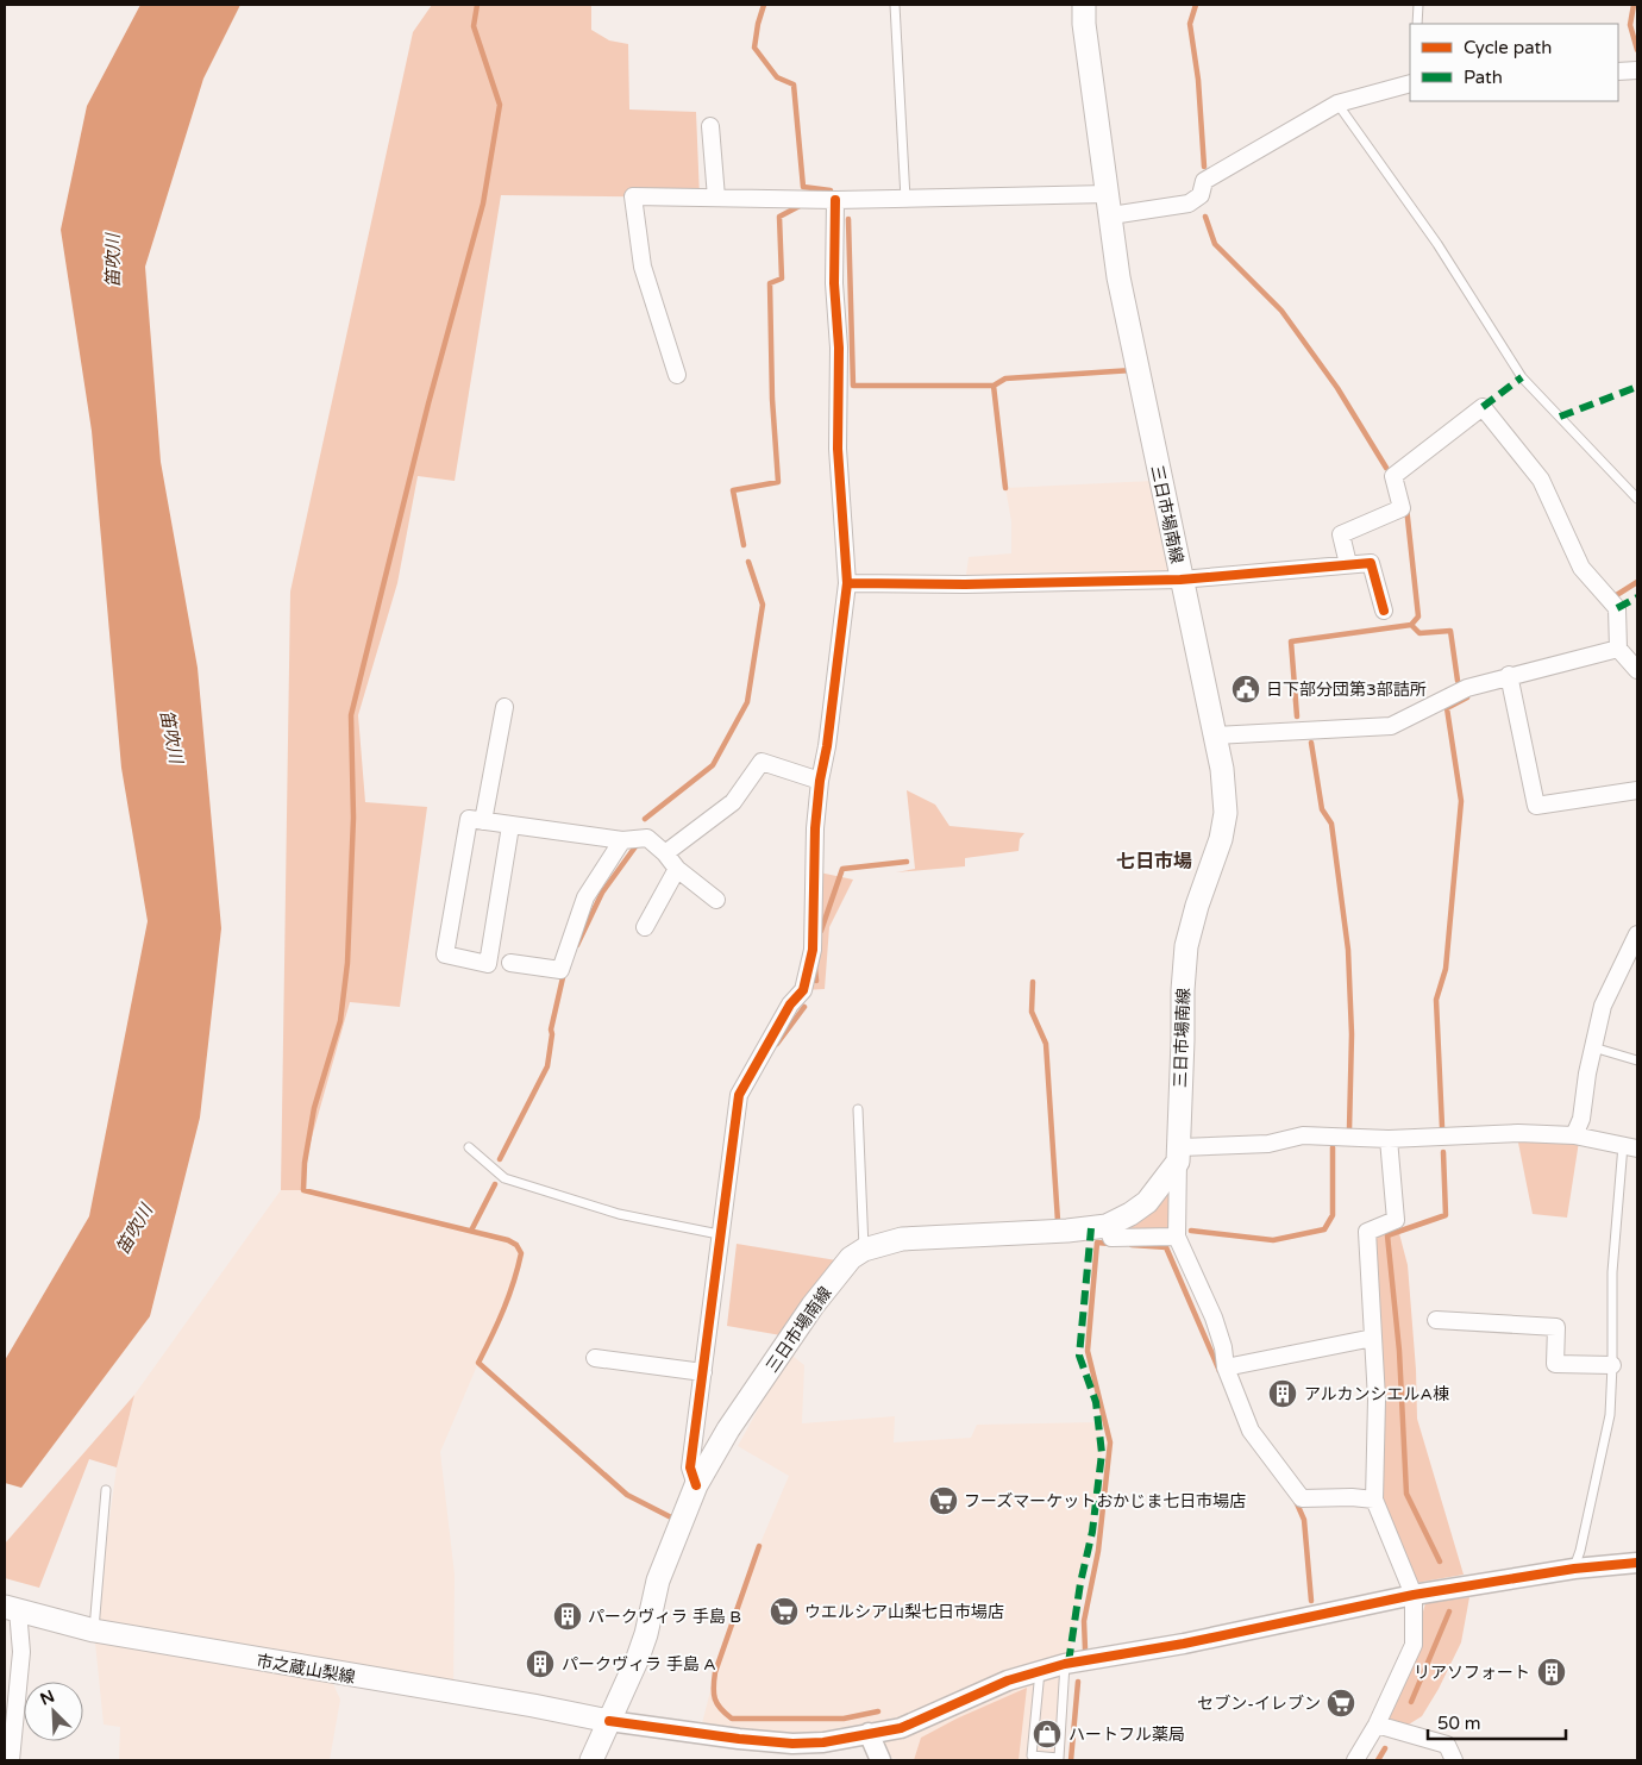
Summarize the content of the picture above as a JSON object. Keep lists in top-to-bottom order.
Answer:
{
  "streets": {
    "main road": ["三日市場南線", "市之蔵山梨線"]
  },
  "crossings": [
    ["三日市場南線", "市之蔵山梨線"]
  ],
  "districts": ["七日市場"],
  "water": ["笛吹川"],
  "places": {
    "public building": ["日下部分団第3部詰所"],
    "building": [
      "アルカンシエルA棟",
      "パークヴィラ 手島 B",
      "パークヴィラ 手島 A",
      "リアソフォート"
    ],
    "supermarket": ["フーズマーケットおかじま七日市場店", "ウエルシア山梨七日市場店", "セブン-イレブン"],
    "shop": ["ハートフル薬局"]
  },
  "legend": ["Cycle path", "Path"],
  "scale_bar": "50 m",
  "north": "top left"
}
